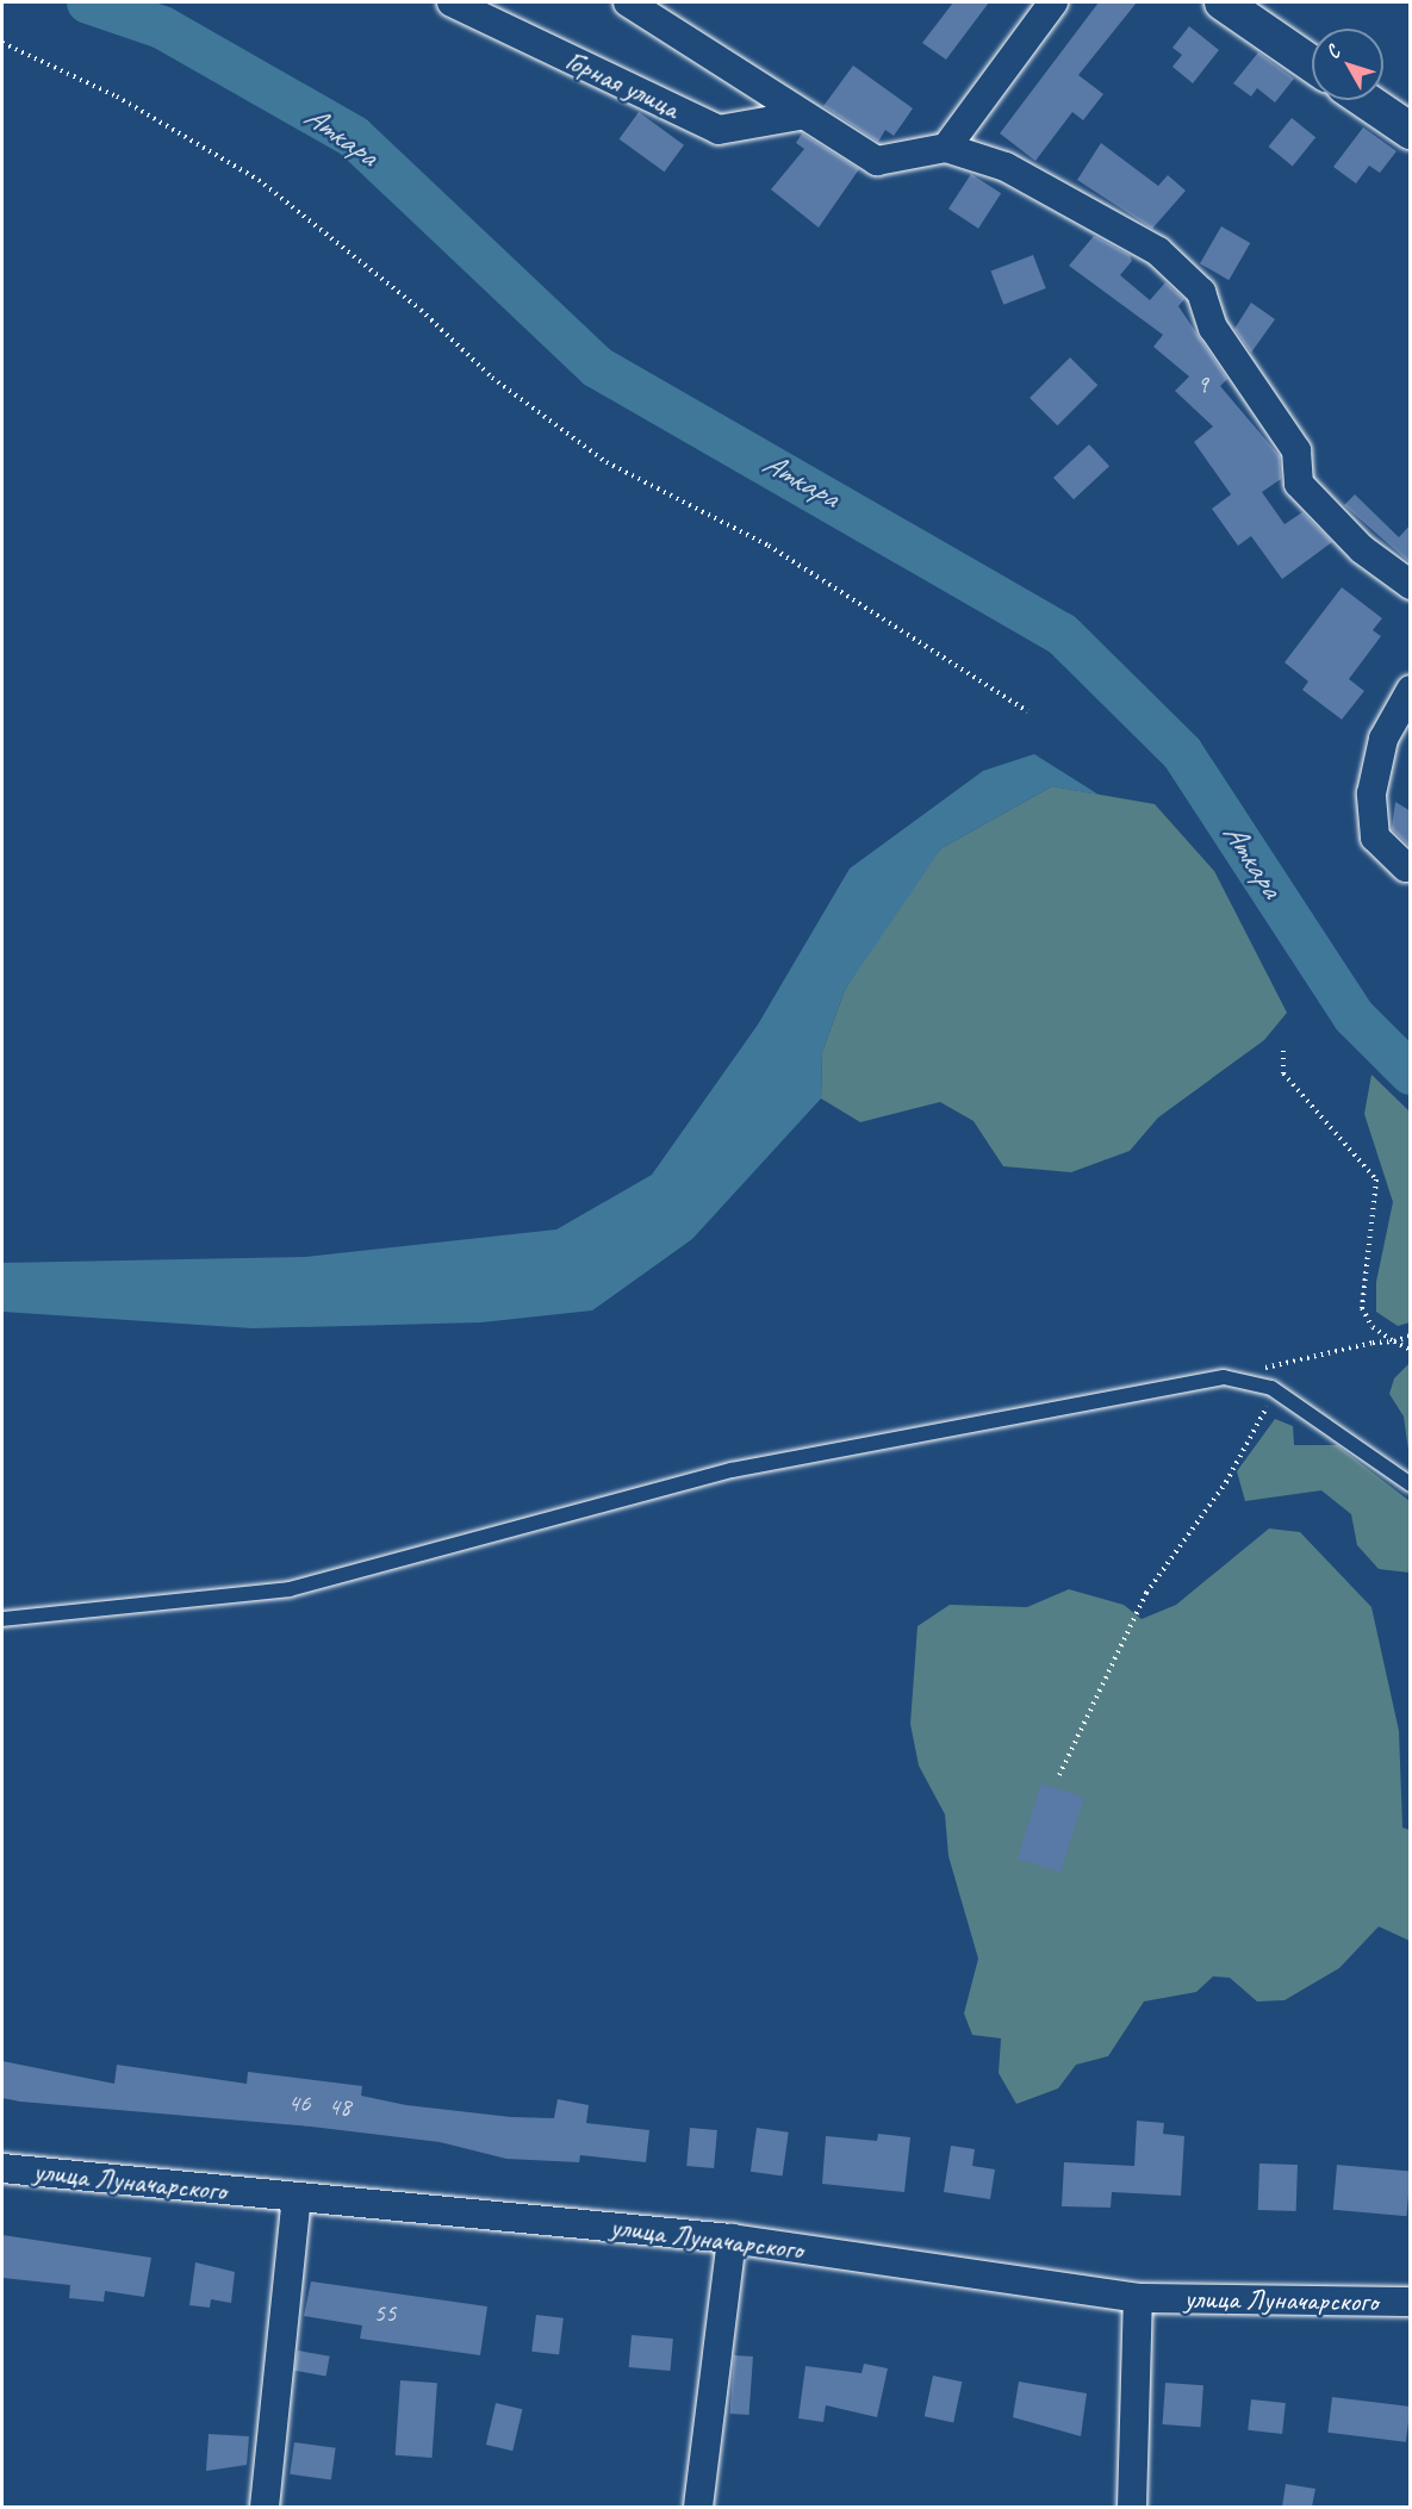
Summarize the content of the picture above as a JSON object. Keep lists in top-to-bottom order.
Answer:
{
  "streets": {
    "street": ["Горная улица", "улица Луначарского"]
  },
  "water": ["Аткара"],
  "house_numbers": [
    "9",
    "46",
    "48",
    "55"
  ],
  "north": "top left"
}
